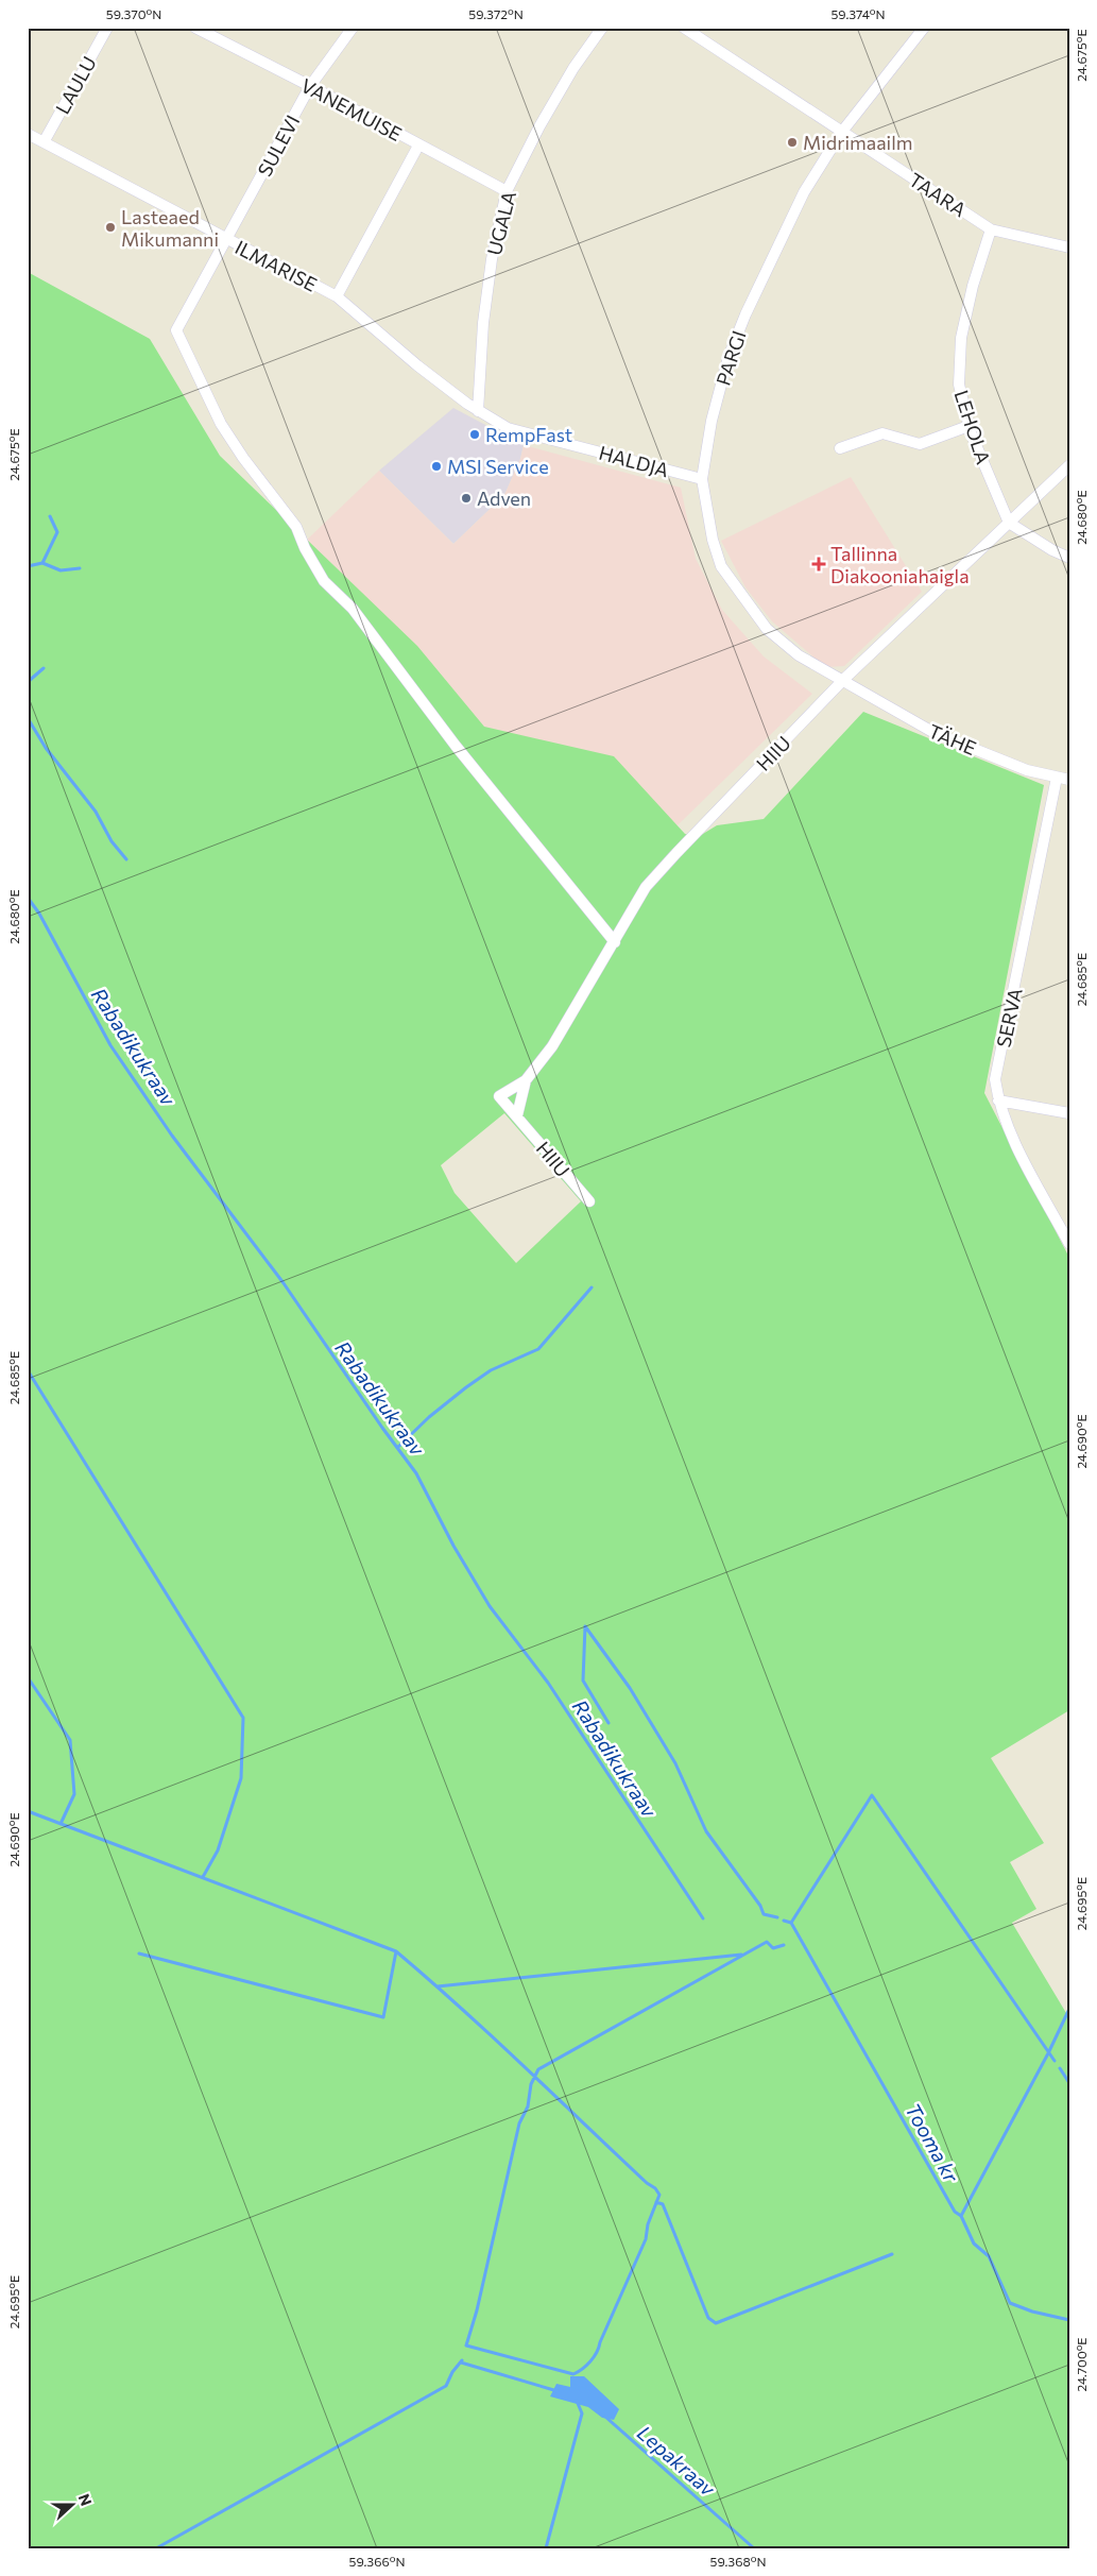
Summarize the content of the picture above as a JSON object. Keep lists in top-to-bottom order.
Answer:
{
  "streets": {
    "street": [
      "LAULU",
      "VANEMUISE",
      "SULEVI",
      "TAARA",
      "UGALA",
      "ILMARISE",
      "PARGI",
      "LEHOLA",
      "HALDJA",
      "TÄHE",
      "HIIU",
      "SERVA"
    ]
  },
  "crossings": [
    ["LAULU", "ILMARISE"],
    ["VANEMUISE", "SULEVI"],
    ["VANEMUISE", "UGALA"],
    ["SULEVI", "ILMARISE"],
    ["SULEVI", "HIIU"],
    ["TAARA", "PARGI"],
    ["TAARA", "LEHOLA"],
    ["UGALA", "ILMARISE"],
    ["UGALA", "HALDJA"],
    ["ILMARISE", "HALDJA"],
    ["PARGI", "HALDJA"],
    ["PARGI", "TÄHE"],
    ["PARGI", "HIIU"],
    ["LEHOLA", "HIIU"],
    ["TÄHE", "HIIU"],
    ["TÄHE", "SERVA"]
  ],
  "water": ["Rabadikukraav", "Tooma kr", "Lepakraav"],
  "places": {
    "other": [
      "Midrimaailm",
      "Lasteaed Mikumanni",
      "RempFast",
      "MSI Service",
      "Adven"
    ],
    "health": ["Tallinna Diakooniahaigla"]
  },
  "north": "right",
  "coordinates": [
    "59.370°N",
    "59.372°N",
    "59.374°N",
    "24.675°E",
    "24.680°E",
    "24.685°E",
    "24.690°E",
    "24.695°E",
    "24.700°E",
    "59.366°N",
    "59.368°N"
  ]
}
